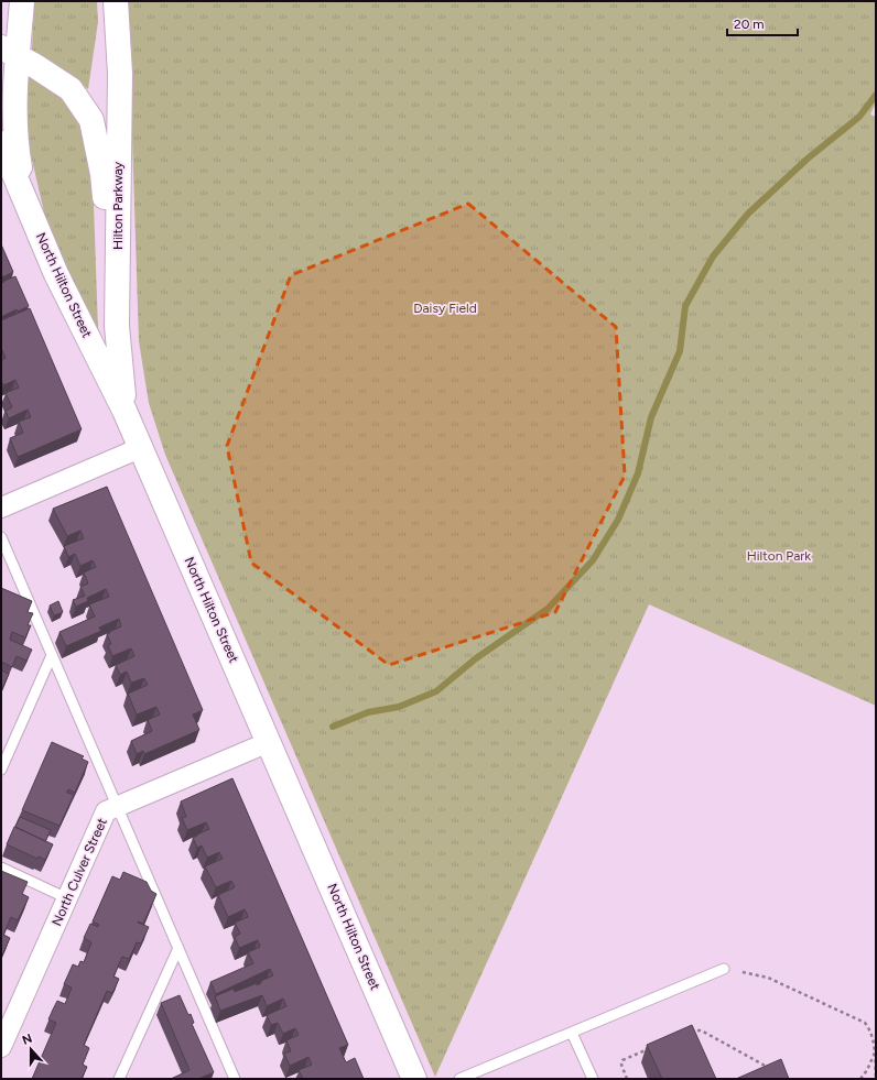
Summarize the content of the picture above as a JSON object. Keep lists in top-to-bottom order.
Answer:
{
  "streets": {
    "main road": ["Hilton Parkway", "North Hilton Street"],
    "street": ["North Culver Street"]
  },
  "crossings": [
    ["Hilton Parkway", "North Hilton Street"],
    ["North Hilton Street", "North Culver Street"]
  ],
  "parks": ["Daisy Field", "Hilton Park"],
  "scale_bar": "20 m",
  "north": "top"
}
